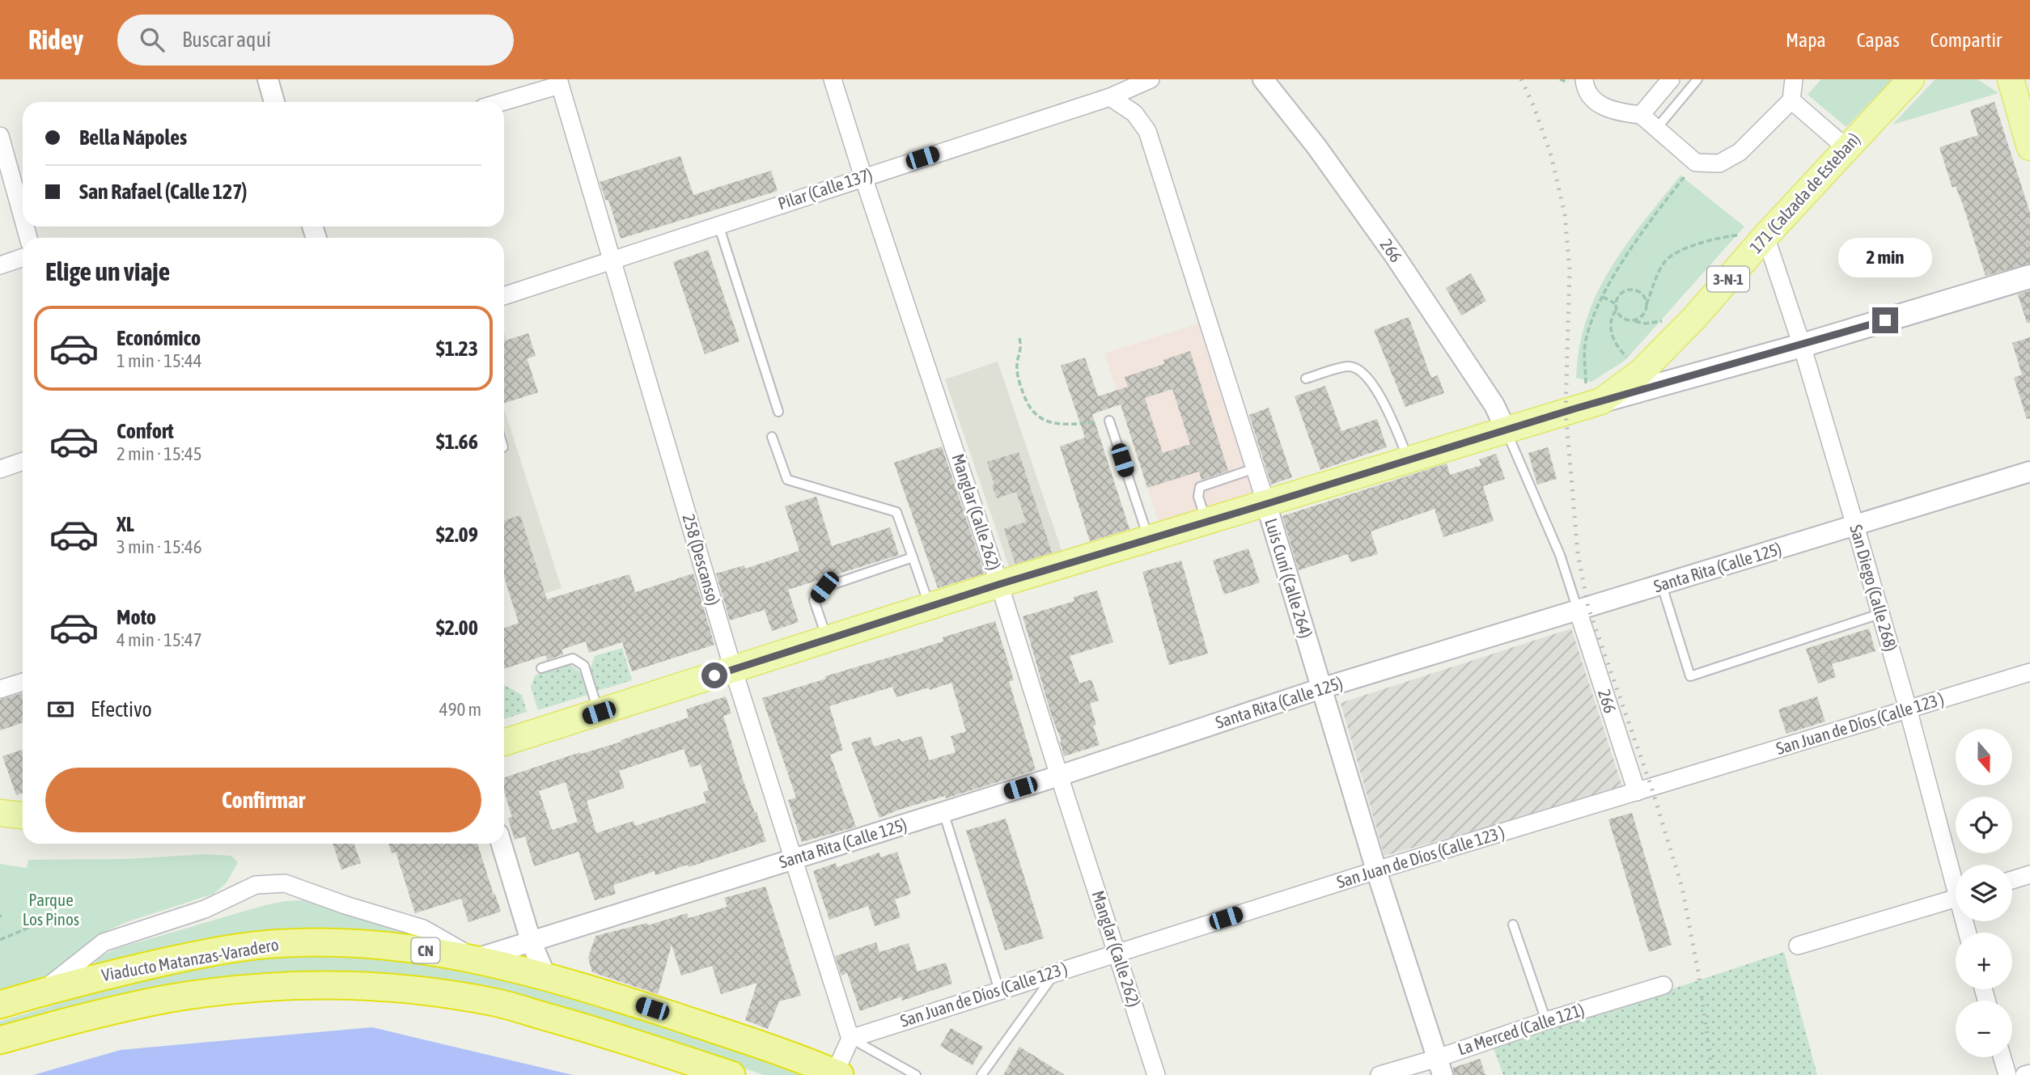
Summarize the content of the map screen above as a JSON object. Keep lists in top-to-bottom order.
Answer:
{
  "streets": {
    "highway": ["CN", "Viaducto Matanzas-Varadero"],
    "main road": ["171 (Calzada de Esteban)", "3-N-1"],
    "street": [
      "Pilar (Calle 137)",
      "266",
      "Manglar (Calle 262)",
      "258 (Descanso)",
      "Santa Rita (Calle 125)",
      "Luis Cuní (Calle 264)",
      "San Diego (Calle 268)",
      "San Juan de Díos (Calle 123 )",
      "La Merced (Calle 121)"
    ]
  },
  "crossings": [
    ["Pilar (Calle 137)", "Manglar (Calle 262)"],
    ["Pilar (Calle 137)", "258 (Descanso)"],
    ["Pilar (Calle 137)", "Luis Cuní (Calle 264)"],
    ["171 (Calzada de Esteban)", "3-N-1"],
    ["171 (Calzada de Esteban)", "San Diego (Calle 268)"],
    ["266", "3-N-1"],
    ["266", "Santa Rita (Calle 125)"],
    ["266", "San Juan de Díos (Calle 123 )"],
    ["3-N-1", "Manglar (Calle 262)"],
    ["3-N-1", "258 (Descanso)"],
    ["3-N-1", "Luis Cuní (Calle 264)"],
    ["Manglar (Calle 262)", "Santa Rita (Calle 125)"],
    ["Manglar (Calle 262)", "San Juan de Díos (Calle 123 )"],
    ["258 (Descanso)", "Santa Rita (Calle 125)"],
    ["258 (Descanso)", "San Juan de Díos (Calle 123 )"],
    ["Santa Rita (Calle 125)", "Luis Cuní (Calle 264)"],
    ["Santa Rita (Calle 125)", "San Diego (Calle 268)"],
    ["Santa Rita (Calle 125)", "Viaducto Matanzas-Varadero"],
    ["Luis Cuní (Calle 264)", "San Juan de Díos (Calle 123 )"],
    ["Luis Cuní (Calle 264)", "La Merced (Calle 121)"],
    ["San Diego (Calle 268)", "San Juan de Díos (Calle 123 )"]
  ],
  "parks": ["Parque Los Pinos"],
  "north": "bottom",
  "page": {
    "header": "Ridey",
    "search": "Buscar aquí",
    "nav": ["Mapa", "Capas", "Compartir"],
    "banner": ["Bella Nápoles", "San Rafael (Calle 127)"],
    "bubble": "2 min",
    "heading": "Elige un viaje",
    "list": [
      {
        "name": "Económico",
        "note": "1 min · 15:44",
        "value": "$1.23"
      },
      {
        "name": "Confort",
        "note": "2 min · 15:45",
        "value": "$1.66"
      },
      {
        "name": "XL",
        "note": "3 min · 15:46",
        "value": "$2.09"
      },
      {
        "name": "Moto",
        "note": "4 min · 15:47",
        "value": "$2.00"
      }
    ],
    "pay": ["Efectivo", "490 m"],
    "map_buttons": ["+", "−"],
    "buttons": "Confirmar"
  }
}
